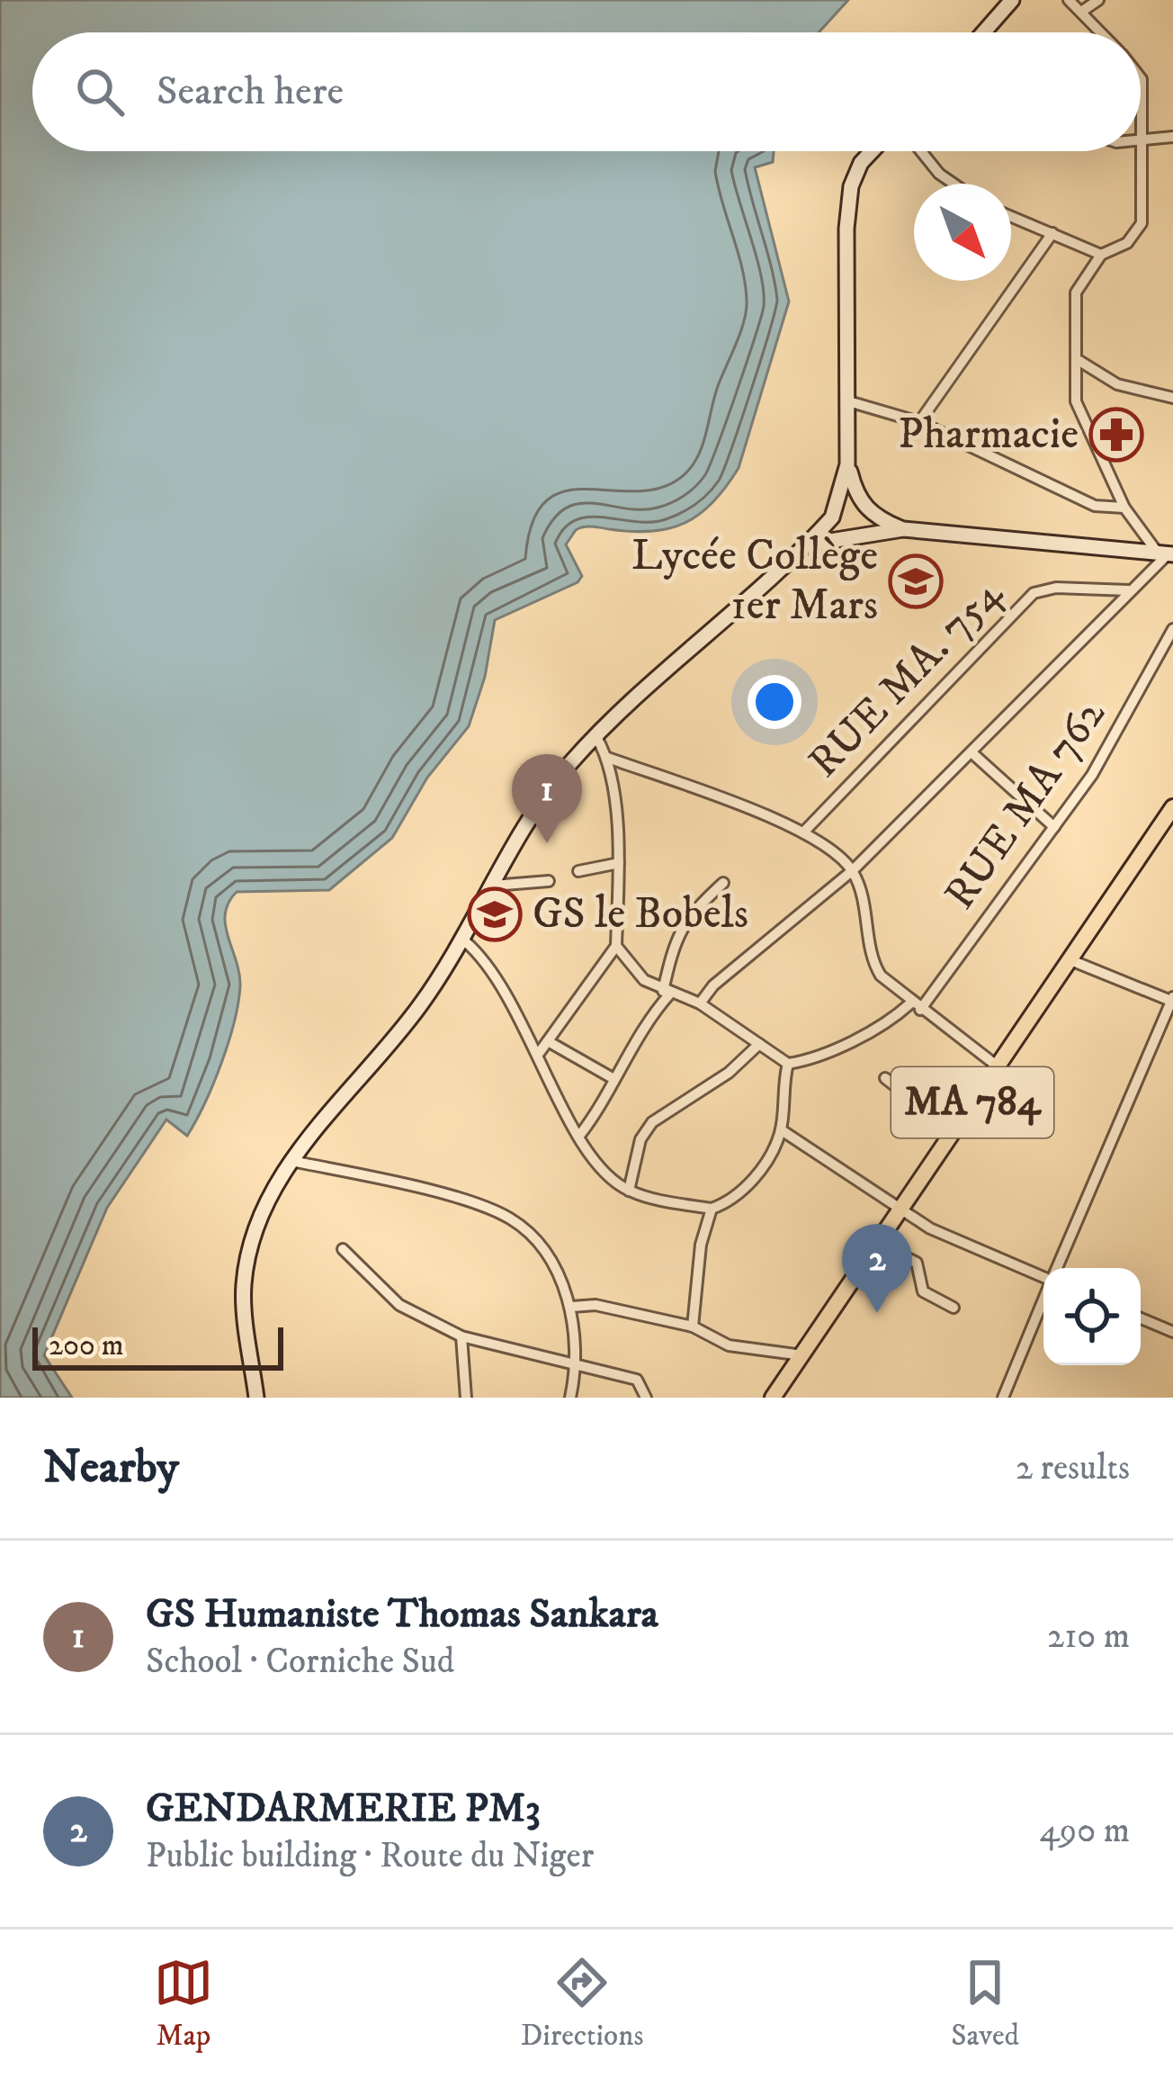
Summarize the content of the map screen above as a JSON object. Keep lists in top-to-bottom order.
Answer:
{
  "streets": {
    "main road": ["MA 784"],
    "street": ["RUE MA. 754", "RUE MA 762"]
  },
  "places": {
    "pharmacy": ["Pharmacie"],
    "school or university": ["Lycée Collège 1er Mars", "GS le Bobels"]
  },
  "scale_bar": "200 m",
  "north": "bottom right",
  "page": {
    "search": "Search here",
    "pins": ["1", "2"],
    "scale": "200 m",
    "heading": ["Nearby", "2 results"],
    "list": [
      {
        "mark": "1",
        "name": "GS Humaniste Thomas Sankara",
        "note": "School · Corniche Sud",
        "value": "210 m"
      },
      {
        "mark": "2",
        "name": "GENDARMERIE PM3",
        "note": "Public building · Route du Niger",
        "value": "490 m"
      }
    ],
    "nav": ["Map", "Directions", "Saved"]
  }
}
